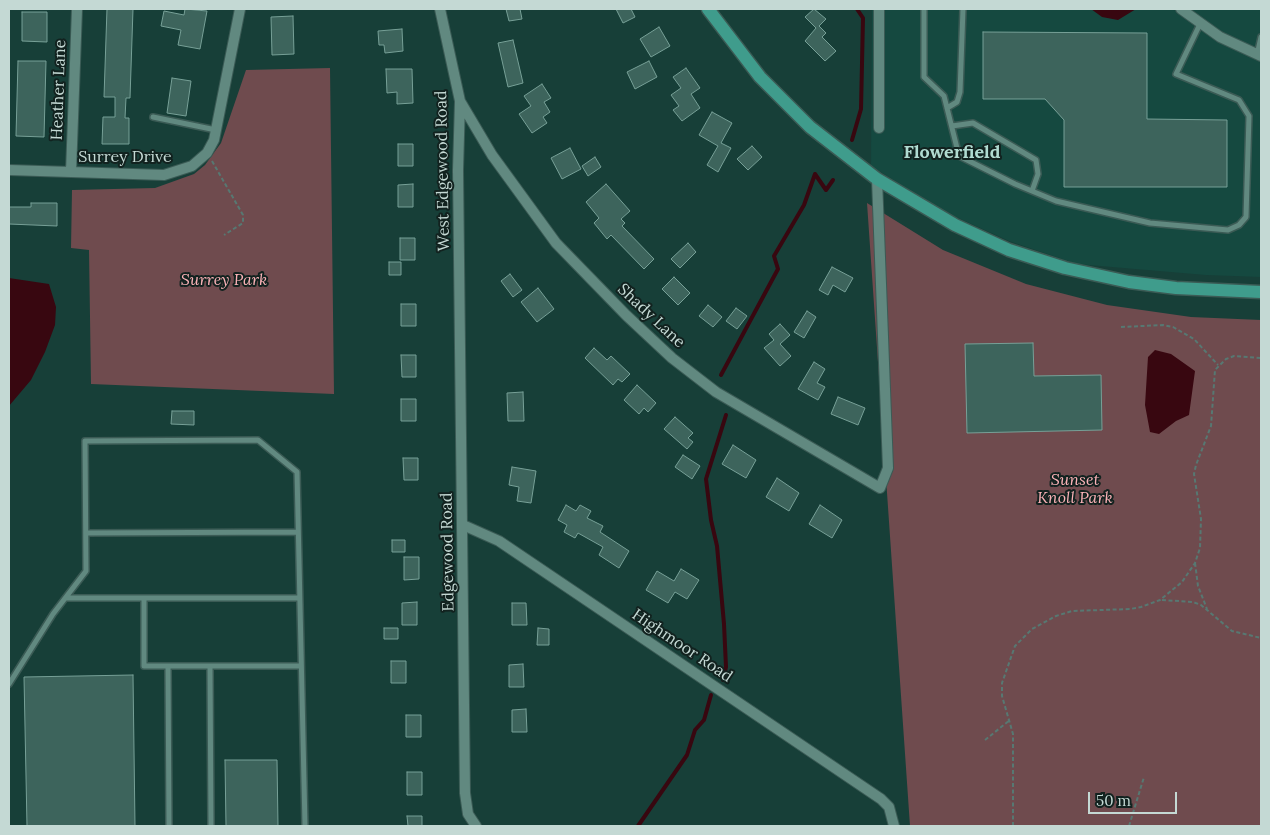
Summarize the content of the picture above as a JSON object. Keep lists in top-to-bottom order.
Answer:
{
  "streets": {
    "street": [
      "Heather Lane",
      "Surrey Drive",
      "West Edgewood Road",
      "Shady Lane",
      "Edgewood Road",
      "Highmoor Road"
    ]
  },
  "crossings": [
    ["Heather Lane", "Surrey Drive"],
    ["West Edgewood Road", "Shady Lane"],
    ["West Edgewood Road", "Edgewood Road"],
    ["Edgewood Road", "Highmoor Road"]
  ],
  "districts": ["Flowerfield"],
  "parks": ["Surrey Park", "Sunset Knoll Park"],
  "scale_bar": "50 m"
}
